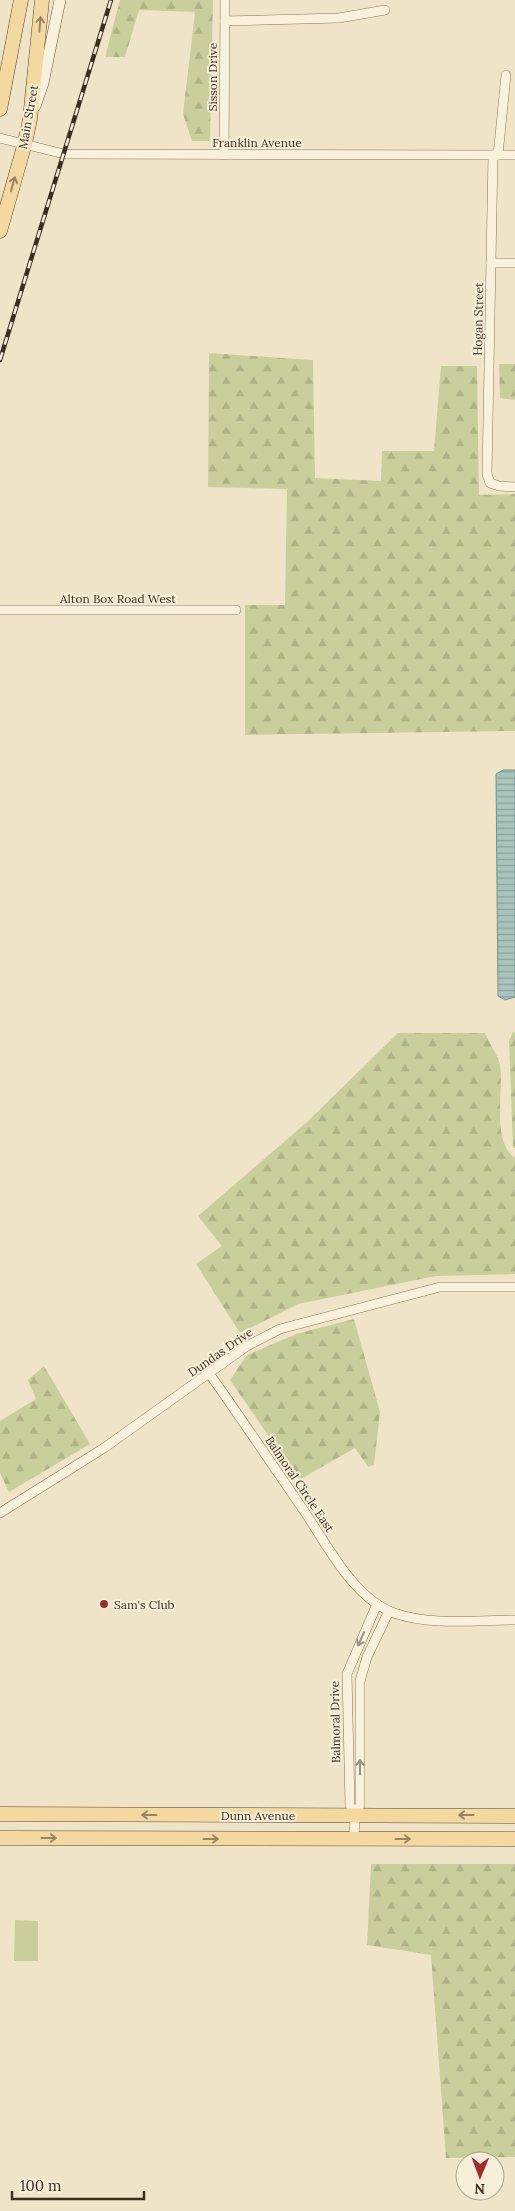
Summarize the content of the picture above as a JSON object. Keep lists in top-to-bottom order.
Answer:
{
  "streets": {
    "main road": ["Main Street", "Dunn Avenue"],
    "street": [
      "Sisson Drive",
      "Franklin Avenue",
      "Hogan Street",
      "Alton Box Road West",
      "Dundas Drive",
      "Balmoral Circle East",
      "Balmoral Drive"
    ]
  },
  "crossings": [
    ["Sisson Drive", "Franklin Avenue"],
    ["Main Street", "Franklin Avenue"],
    ["Franklin Avenue", "Hogan Street"],
    ["Dundas Drive", "Balmoral Circle East"],
    ["Balmoral Circle East", "Balmoral Drive"],
    ["Balmoral Drive", "Dunn Avenue"]
  ],
  "places": ["Sam's Club"],
  "scale_bar": "100 m",
  "north": "bottom"
}
